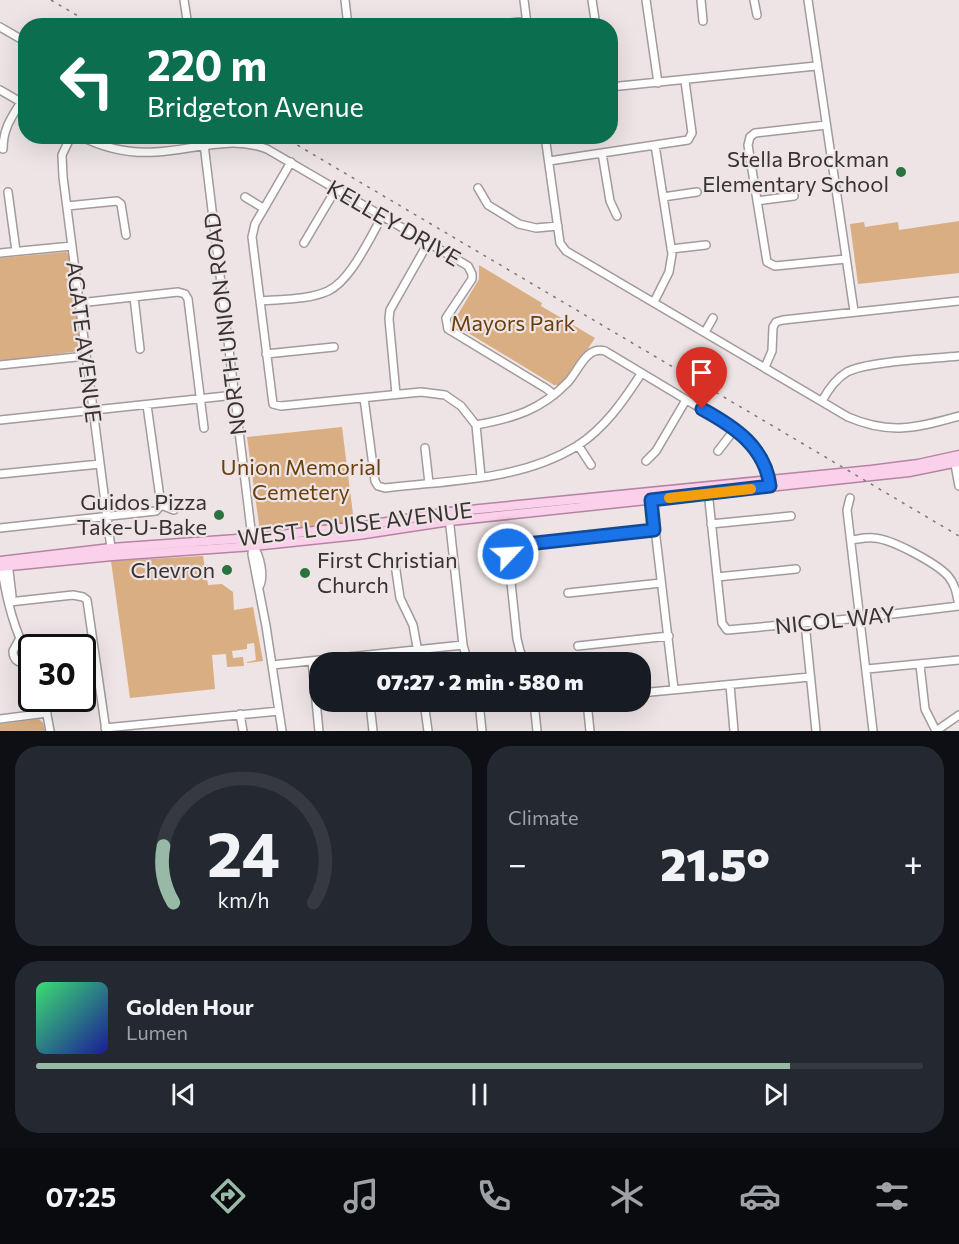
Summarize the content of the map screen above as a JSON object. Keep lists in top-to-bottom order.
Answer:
{
  "streets": {
    "main road": ["WEST LOUISE AVENUE"],
    "street": [
      "KELLEY DRIVE",
      "NORTH UNION ROAD",
      "AGATE AVENUE",
      "NICOL WAY"
    ]
  },
  "crossings": [
    ["KELLEY DRIVE", "NORTH UNION ROAD"],
    ["NORTH UNION ROAD", "WEST LOUISE AVENUE"],
    ["AGATE AVENUE", "WEST LOUISE AVENUE"]
  ],
  "parks": ["Mayors Park", "Union Memorial Cemetery"],
  "places": [
    "Stella Brockman Elementary School",
    "Guidos Pizza Take-U-Bake",
    "Chevron",
    "First Christian Church"
  ],
  "page": {
    "turn": ["220 m", "Bridgeton Avenue"],
    "limit": "30",
    "trip": "07:27 · 2 min · 580 m",
    "tile": "Climate",
    "heat": ["−", "21.5°", "+"],
    "song": ["Golden Hour", "Lumen"],
    "tabs": "07:25",
    "gauge": ["24", "km/h"]
  }
}
